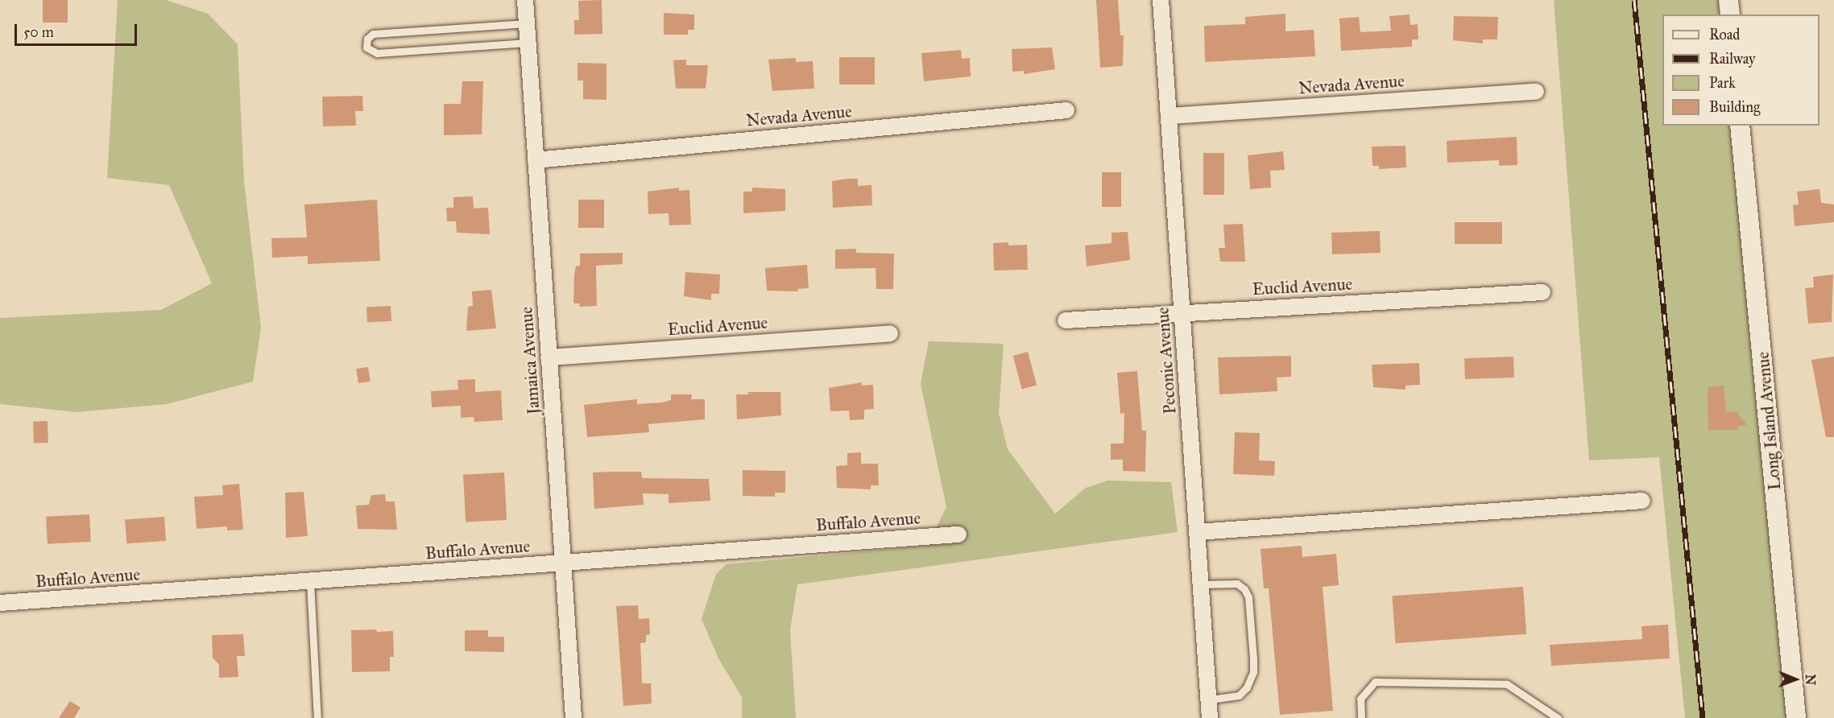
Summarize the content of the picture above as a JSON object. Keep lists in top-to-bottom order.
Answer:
{
  "streets": {
    "street": [
      "Nevada Avenue",
      "Euclid Avenue",
      "Jamaica Avenue",
      "Peconic Avenue",
      "Long Island Avenue",
      "Buffalo Avenue"
    ]
  },
  "crossings": [
    ["Nevada Avenue", "Jamaica Avenue"],
    ["Nevada Avenue", "Peconic Avenue"],
    ["Euclid Avenue", "Jamaica Avenue"],
    ["Euclid Avenue", "Peconic Avenue"],
    ["Jamaica Avenue", "Buffalo Avenue"]
  ],
  "legend": [
    "Road",
    "Railway",
    "Park",
    "Building"
  ],
  "scale_bar": "50 m",
  "north": "right"
}
